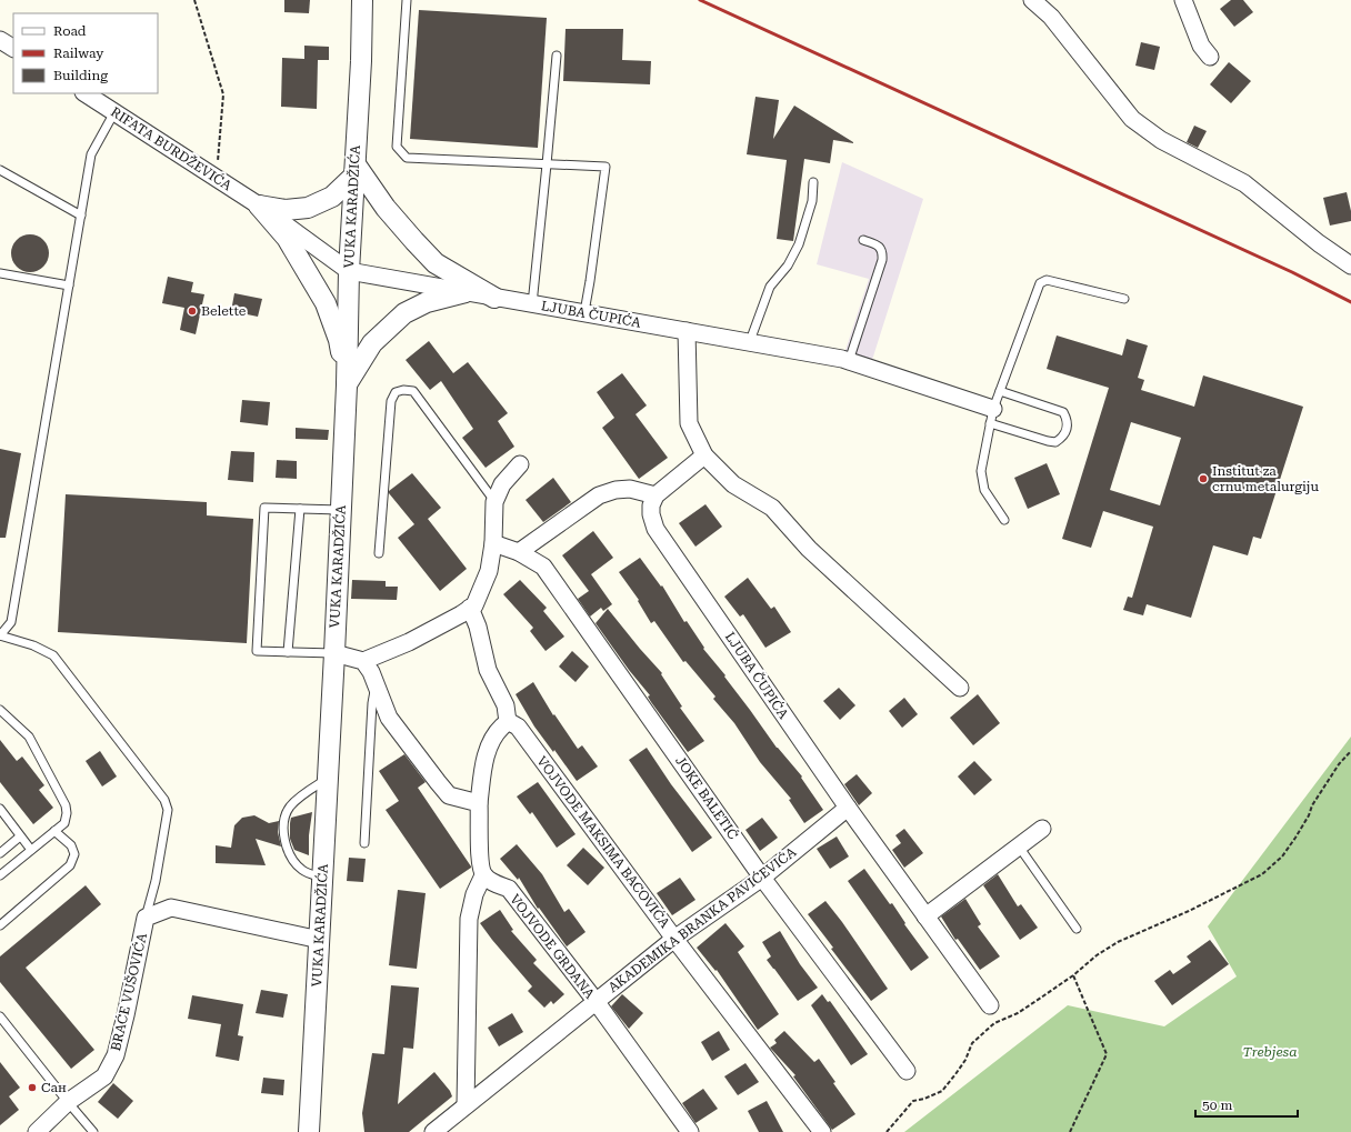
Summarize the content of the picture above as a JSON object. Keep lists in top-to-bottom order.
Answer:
{
  "streets": {
    "street": [
      "RIFATA BURDŽEVIĆA",
      "VUKA KARADŽIĆA",
      "LJUBA ČUPIĆA",
      "JOKE BALETIĆ",
      "VOJVODE MAKSIMA BACOVIĆA",
      "AKADEMIKA BRANKA PAVIĆEVIĆA",
      "VOJVODE GRDANA",
      "BRAĆE VUŠOVIĆA"
    ]
  },
  "crossings": [
    ["RIFATA BURDŽEVIĆA", "VUKA KARADŽIĆA"],
    ["RIFATA BURDŽEVIĆA", "LJUBA ČUPIĆA"],
    ["VUKA KARADŽIĆA", "LJUBA ČUPIĆA"],
    ["VUKA KARADŽIĆA", "BRAĆE VUŠOVIĆA"],
    ["LJUBA ČUPIĆA", "AKADEMIKA BRANKA PAVIĆEVIĆA"],
    ["JOKE BALETIĆ", "AKADEMIKA BRANKA PAVIĆEVIĆA"],
    ["VOJVODE MAKSIMA BACOVIĆA", "AKADEMIKA BRANKA PAVIĆEVIĆA"],
    ["AKADEMIKA BRANKA PAVIĆEVIĆA", "VOJVODE GRDANA"]
  ],
  "parks": ["Trebjesa"],
  "places": ["Belette", "Institut za crnu metalurgiju", "Сан"],
  "legend": ["Road", "Railway", "Building"],
  "scale_bar": "50 m"
}
